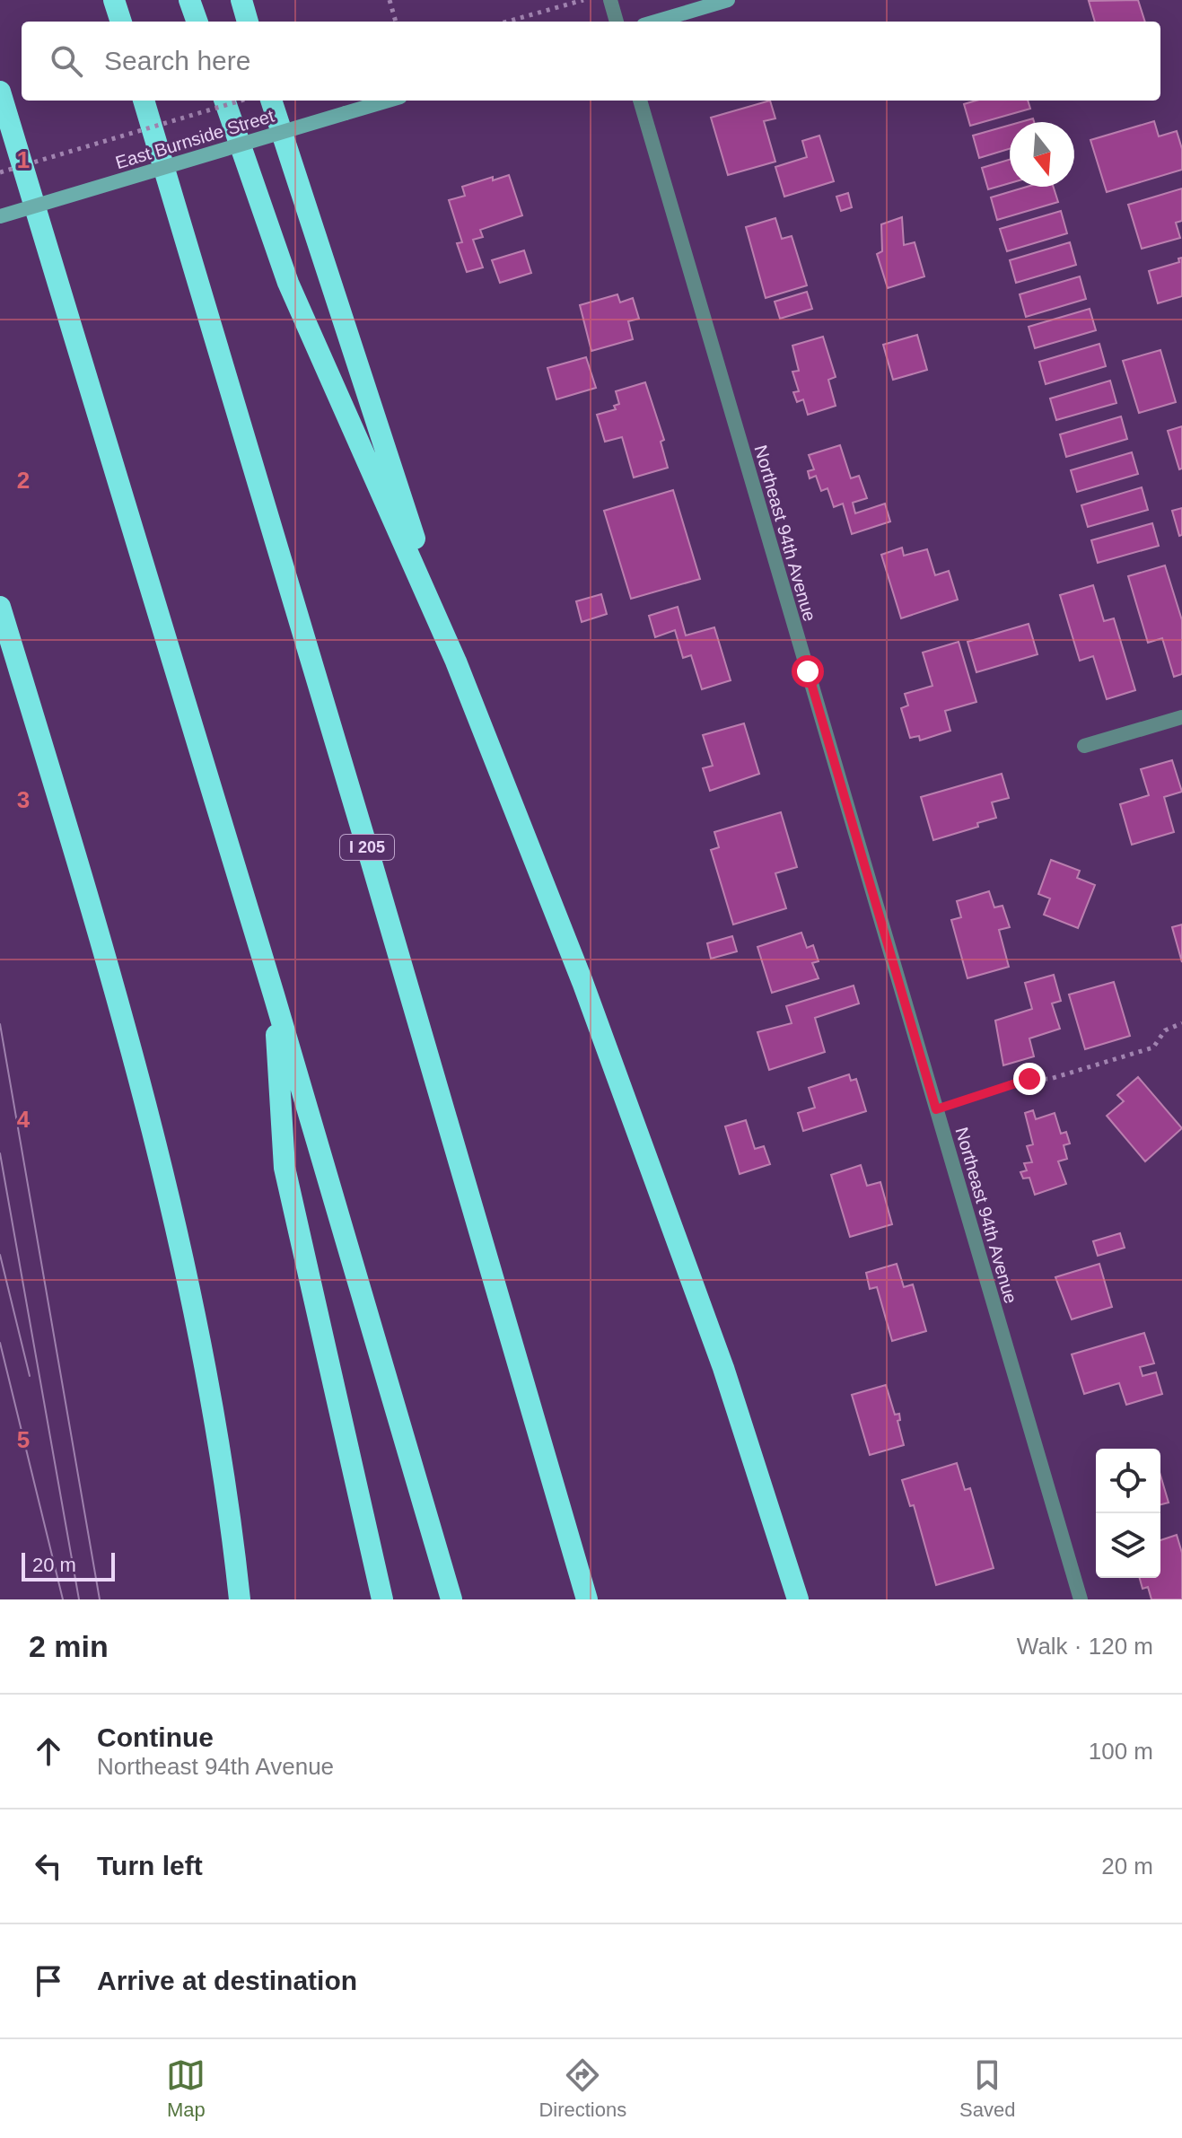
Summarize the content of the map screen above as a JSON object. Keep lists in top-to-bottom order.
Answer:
{
  "streets": {
    "highway": ["I 205"],
    "street": ["East Burnside Street", "Northeast 94th Avenue"]
  },
  "scale_bar": "20 m",
  "north": "bottom",
  "page": {
    "search": "Search here",
    "scale": "20 m",
    "heading": ["2 min", "Walk · 120 m"],
    "list": [
      ["Continue", "Northeast 94th Avenue", "100 m"],
      ["Turn left", "20 m"],
      "Arrive at destination"
    ],
    "nav": ["Map", "Directions", "Saved"]
  },
  "grid": {
    "rows": [
      "1",
      "2",
      "3",
      "4",
      "5"
    ]
  }
}
